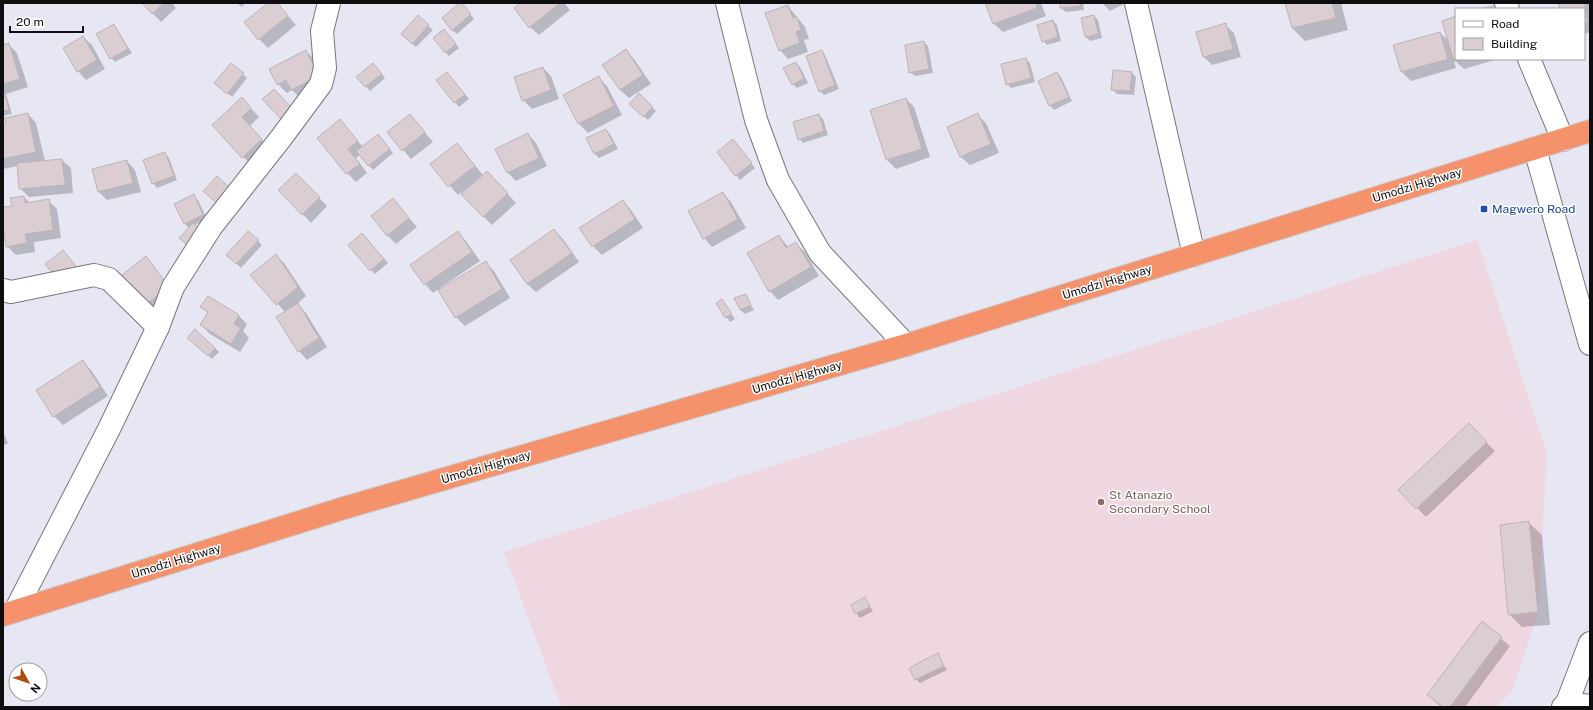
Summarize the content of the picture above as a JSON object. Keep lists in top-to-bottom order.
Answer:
{
  "streets": {
    "highway": ["Umodzi Highway"]
  },
  "places": {
    "transit": ["Magwero Road"],
    "other": ["St Atanazio Secondary School"]
  },
  "legend": ["Road", "Building"],
  "scale_bar": "20 m",
  "north": "bottom right"
}
